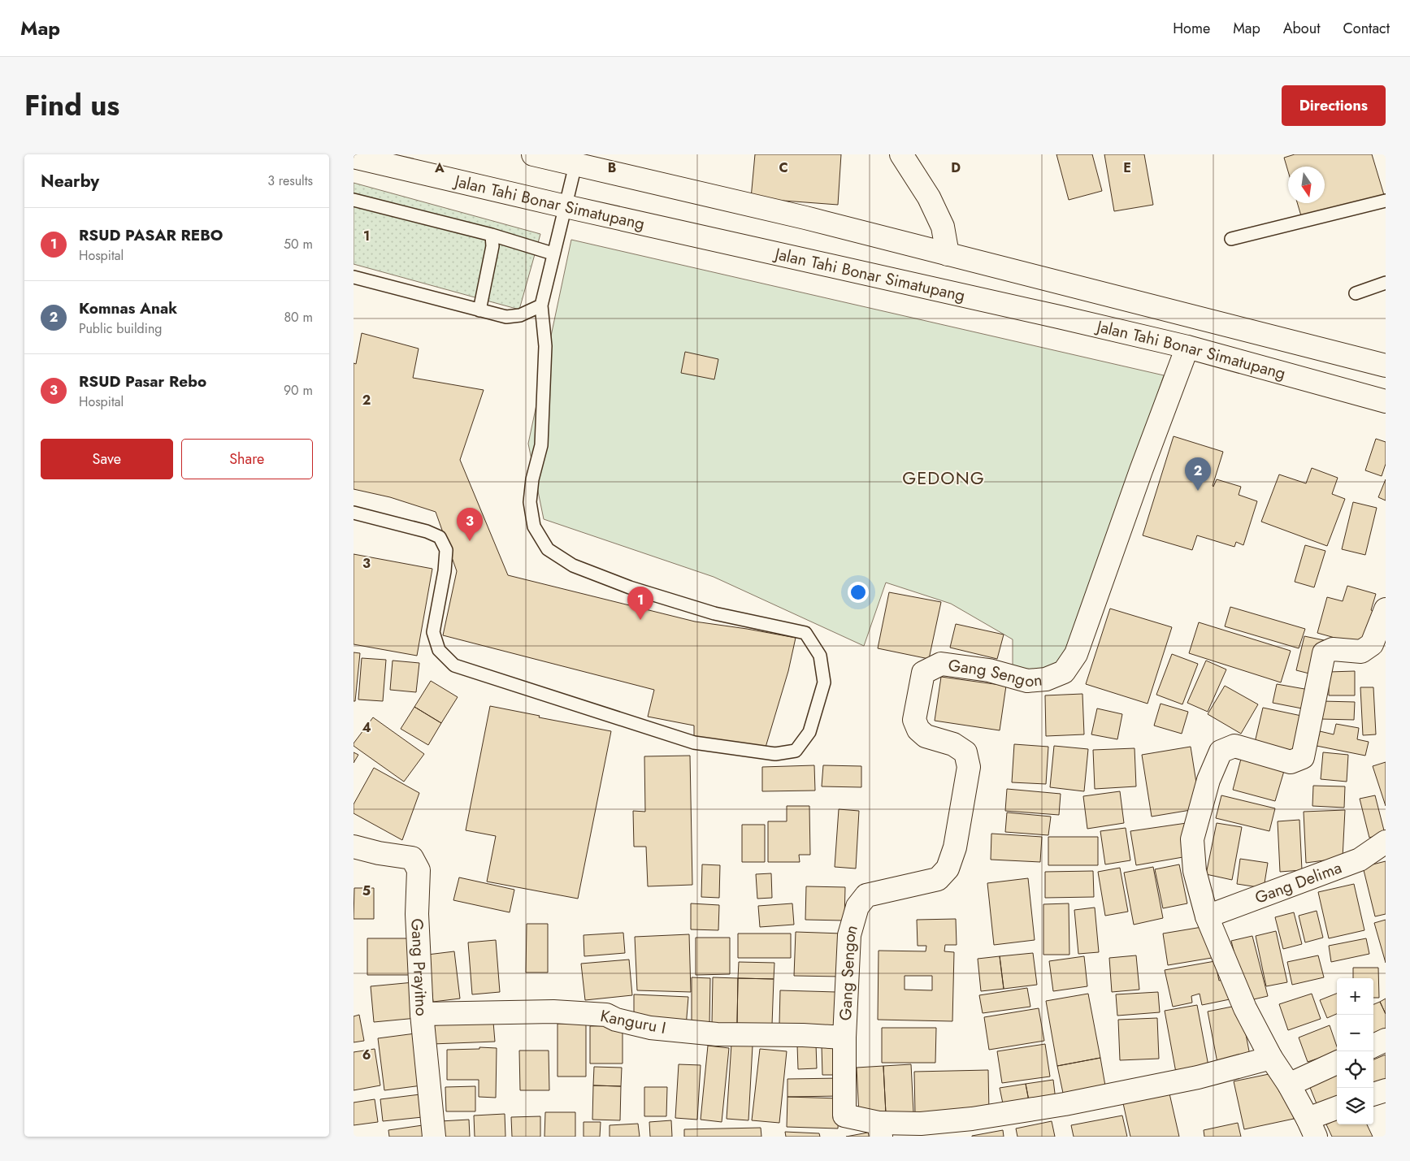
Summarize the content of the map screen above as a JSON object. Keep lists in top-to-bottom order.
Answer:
{
  "streets": {
    "main road": [
      "Jalan Tahi Bonar Simatupang",
      "Gang Sengon",
      "Gang Delima",
      "Gang Prayitno",
      "Kanguru I"
    ]
  },
  "crossings": [
    ["Jalan Tahi Bonar Simatupang", "Gang Sengon"],
    ["Gang Sengon", "Kanguru I"],
    ["Gang Prayitno", "Kanguru I"]
  ],
  "districts": ["GEDONG"],
  "north": "bottom",
  "page": {
    "header": "Map",
    "nav": [
      "Home",
      "Map",
      "About",
      "Contact"
    ],
    "title": "Find us",
    "buttons": [
      "Directions",
      ["Save", "Share"]
    ],
    "heading": ["Nearby", "3 results"],
    "list": [
      {
        "mark": "1",
        "name": "RSUD PASAR REBO",
        "note": "Hospital",
        "value": "50 m"
      },
      {
        "mark": "2",
        "name": "Komnas Anak",
        "note": "Public building",
        "value": "80 m"
      },
      {
        "mark": "3",
        "name": "RSUD Pasar Rebo",
        "note": "Hospital",
        "value": "90 m"
      }
    ],
    "pins": ["2", "3", "1"],
    "map_buttons": ["+", "−"]
  },
  "grid": {
    "columns": [
      "A",
      "B",
      "C",
      "D",
      "E"
    ],
    "rows": [
      "1",
      "2",
      "3",
      "4",
      "5",
      "6"
    ]
  }
}
